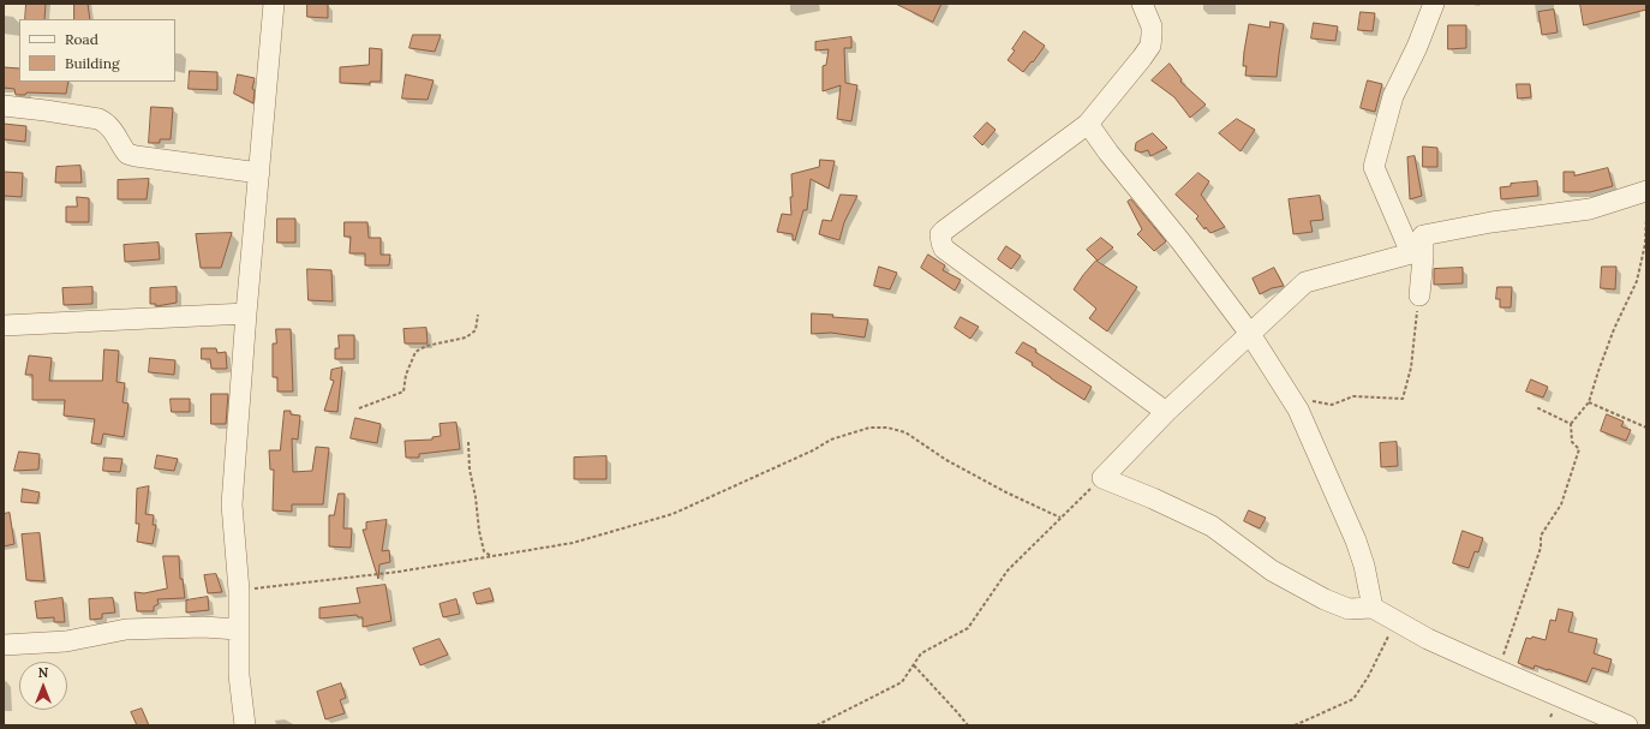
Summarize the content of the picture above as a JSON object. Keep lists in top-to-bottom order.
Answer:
{
  "legend": ["Road", "Building"],
  "north": "top"
}
